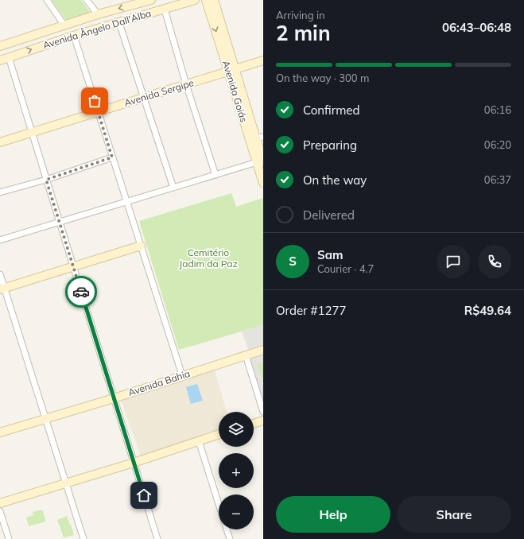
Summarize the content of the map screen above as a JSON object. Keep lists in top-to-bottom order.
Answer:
{
  "streets": {
    "street": [
      "Avenida Ângelo Dall'Alba",
      "Avenida Goiás",
      "Avenida Sergipe",
      "Avenida Bahia"
    ]
  },
  "crossings": [
    ["Avenida Goiás", "Avenida Sergipe"]
  ],
  "parks": ["Cemitério Jadim da Paz"],
  "page": {
    "heading": ["2 min", "Arriving in", "06:43–06:48"],
    "panel": [
      "Sam",
      "Courier · 4.7",
      "Order #1277",
      "R$49.64"
    ],
    "bar": "On the way · 300 m",
    "list": [
      ["Confirmed", "06:16"],
      ["Preparing", "06:20"],
      ["On the way", "06:37"],
      "Delivered"
    ],
    "round": "S",
    "map_buttons": ["+", "−"],
    "buttons": ["Help", "Share"]
  }
}
